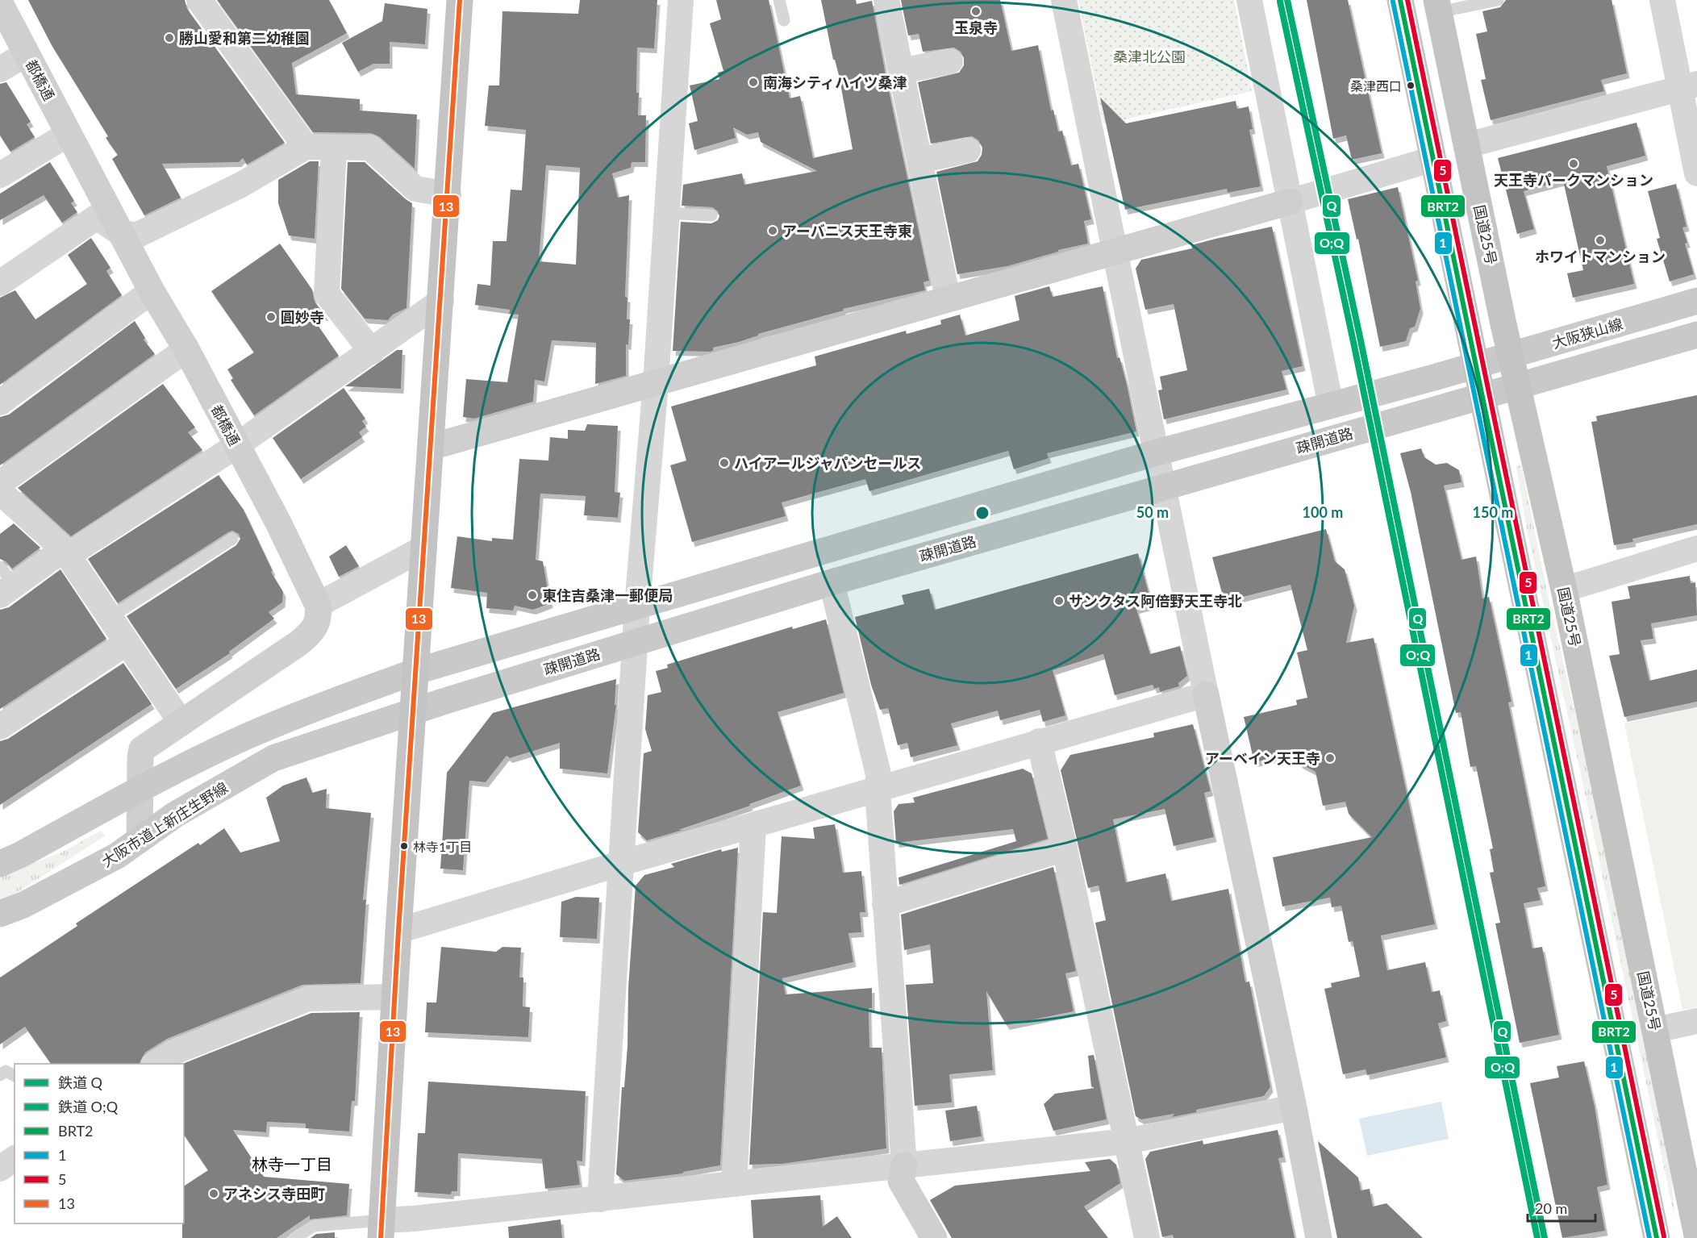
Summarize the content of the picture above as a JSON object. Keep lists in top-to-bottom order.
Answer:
{
  "streets": {
    "highway": ["国道25号"],
    "main road": ["大阪狭山線", "疎開道路", "大阪市道上新庄生野線"],
    "street": ["都橋通"]
  },
  "crossings": [
    ["国道25号", "大阪狭山線"],
    ["疎開道路", "大阪市道上新庄生野線"]
  ],
  "districts": ["林寺一丁目"],
  "parks": ["桑津北公園"],
  "places": [
    "玉泉寺",
    "勝山愛和第二幼稚園",
    "南海シティハイツ桑津",
    "桑津西口",
    "天王寺パークマンション",
    "アーバニス天王寺東",
    "ホワイトマンション",
    "圓妙寺",
    "ハイアールジャパンセールス",
    "東住吉桑津一郵便局",
    "サンクタス阿倍野天王寺北",
    "アーベイン天王寺",
    "林寺1丁目",
    "アネシス寺田町"
  ],
  "lines": [
    "rail line Q",
    "transit line BRT2",
    "transit line 5",
    "transit line 13",
    "rail line O;Q",
    "transit line 1"
  ],
  "legend": [
    "鉄道 Q",
    "鉄道 O;Q",
    "BRT2",
    "1",
    "5",
    "13"
  ],
  "scale_bar": "20 m",
  "rings": ["50 m", "100 m", "150 m"]
}
